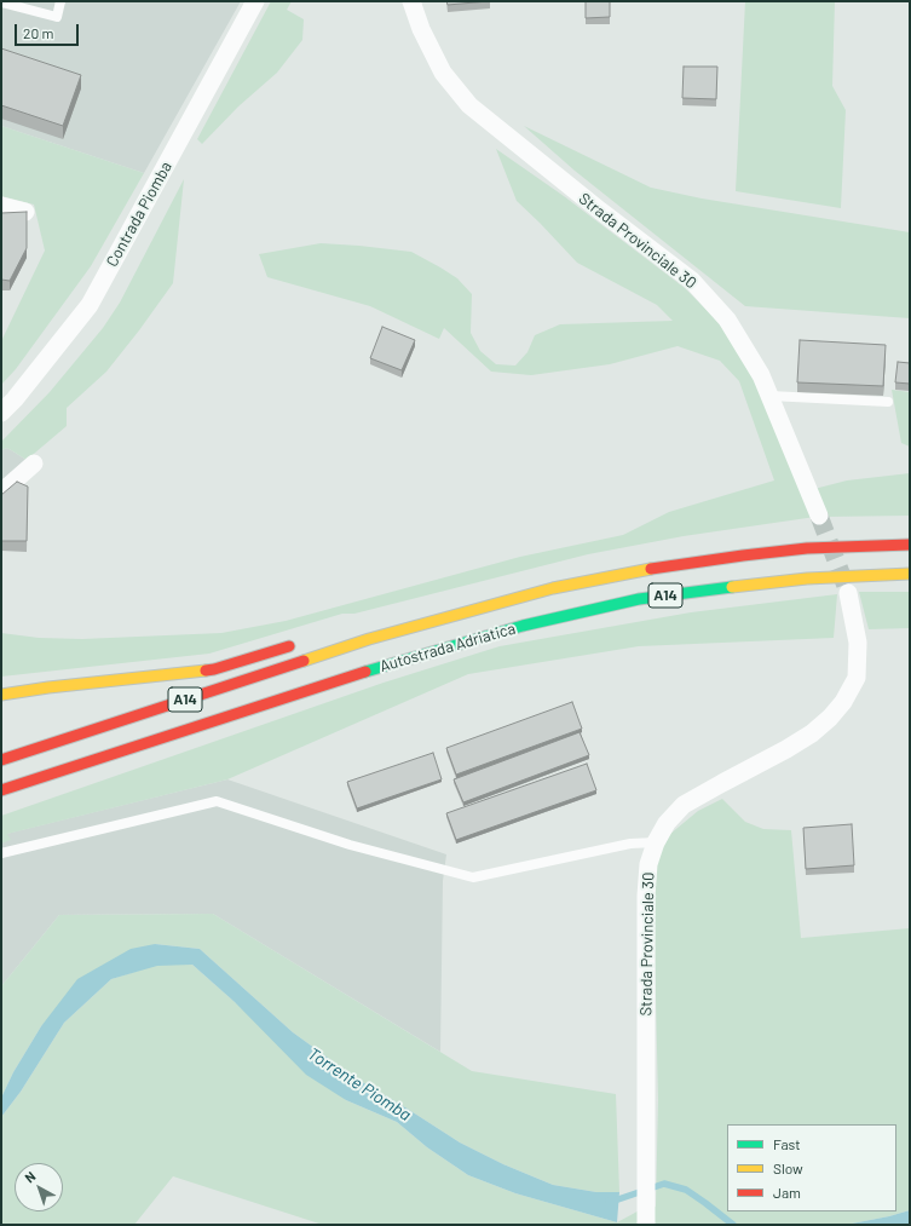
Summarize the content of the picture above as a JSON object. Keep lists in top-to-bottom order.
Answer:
{
  "streets": {
    "highway": ["A14", "Autostrada Adriatica"],
    "street": ["Contrada Piomba", "Strada Provinciale 30"]
  },
  "water": ["Torrente Piomba"],
  "legend": ["Fast", "Slow", "Jam"],
  "scale_bar": "20 m",
  "north": "top left"
}
